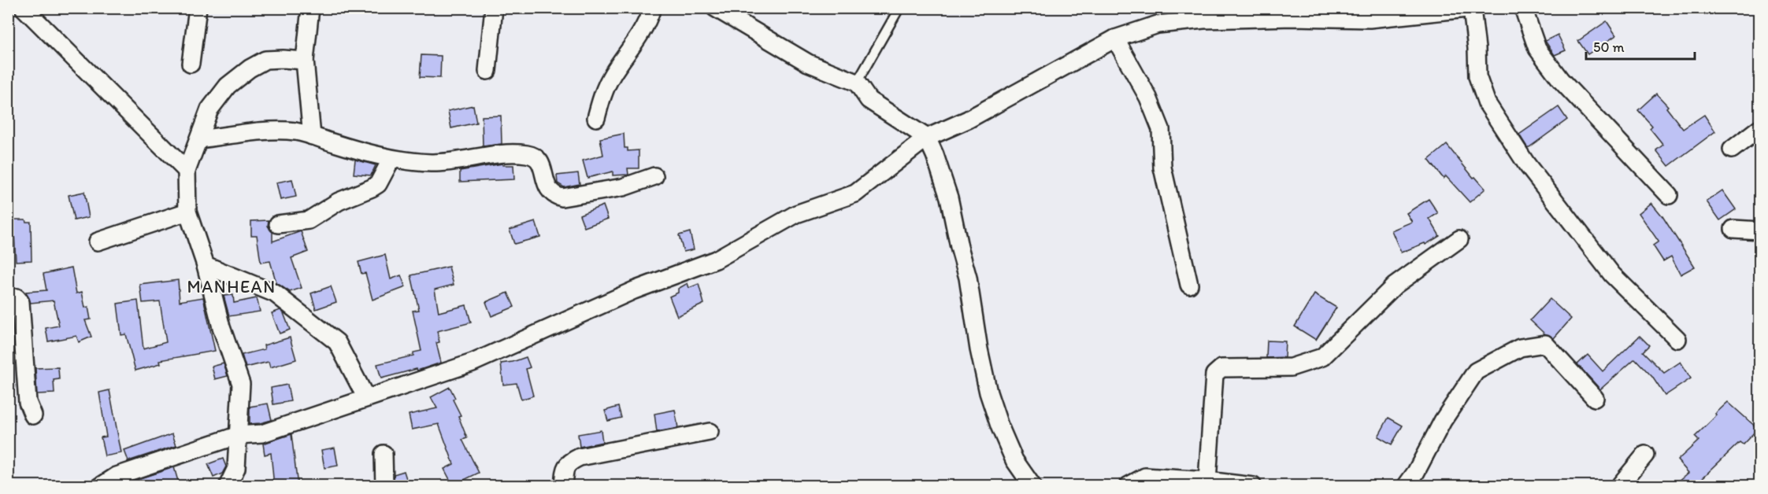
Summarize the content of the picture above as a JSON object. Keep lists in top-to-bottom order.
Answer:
{
  "districts": ["MANHEAN"],
  "scale_bar": "50 m"
}
